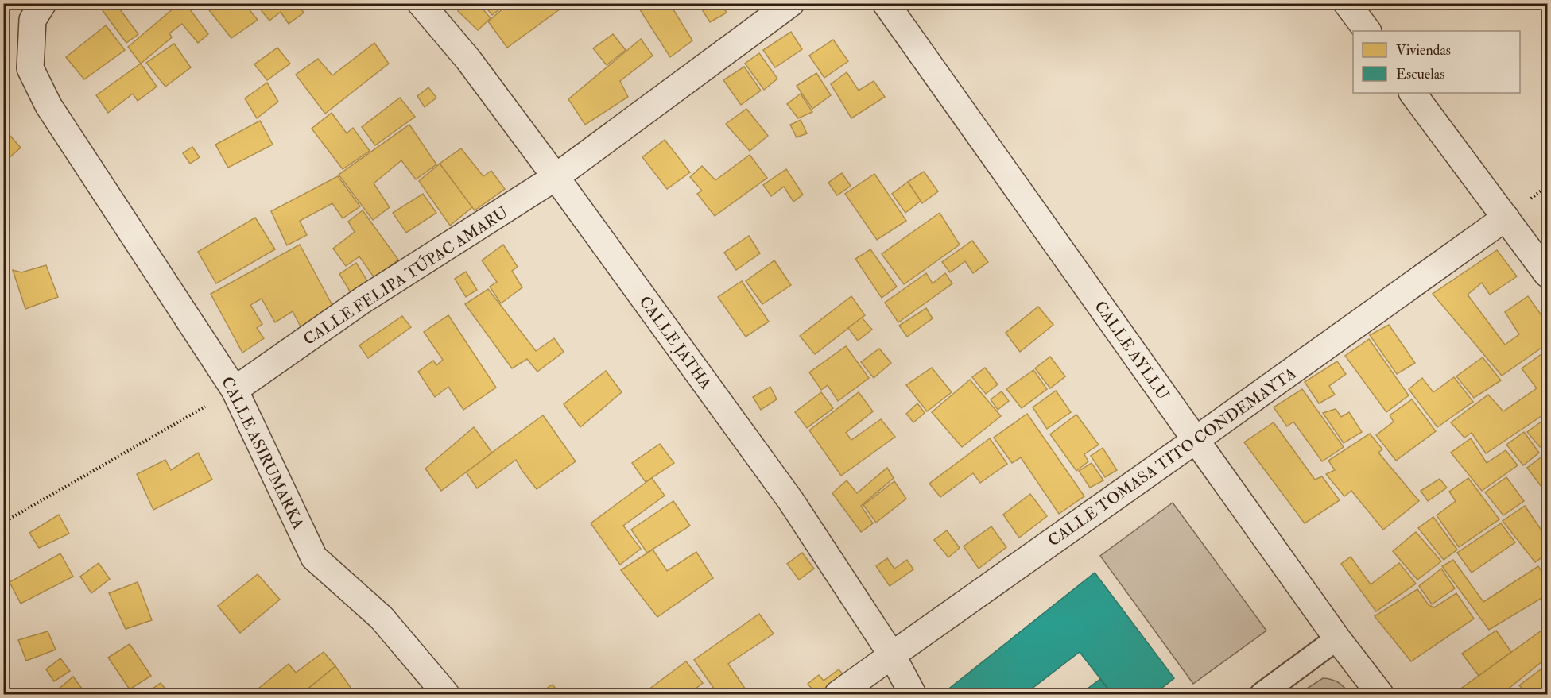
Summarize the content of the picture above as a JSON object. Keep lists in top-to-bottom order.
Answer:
{
  "streets": {
    "street": [
      "CALLE FELIPA TÚPAC AMARU",
      "CALLE JATHA",
      "CALLE AYLLU",
      "CALLE ASIRUMARKA",
      "CALLE TOMASA TITO CONDEMAYTA"
    ]
  },
  "crossings": [
    ["CALLE FELIPA TÚPAC AMARU", "CALLE JATHA"],
    ["CALLE FELIPA TÚPAC AMARU", "CALLE ASIRUMARKA"],
    ["CALLE JATHA", "CALLE TOMASA TITO CONDEMAYTA"],
    ["CALLE AYLLU", "CALLE TOMASA TITO CONDEMAYTA"]
  ],
  "legend": ["Viviendas", "Escuelas"]
}
